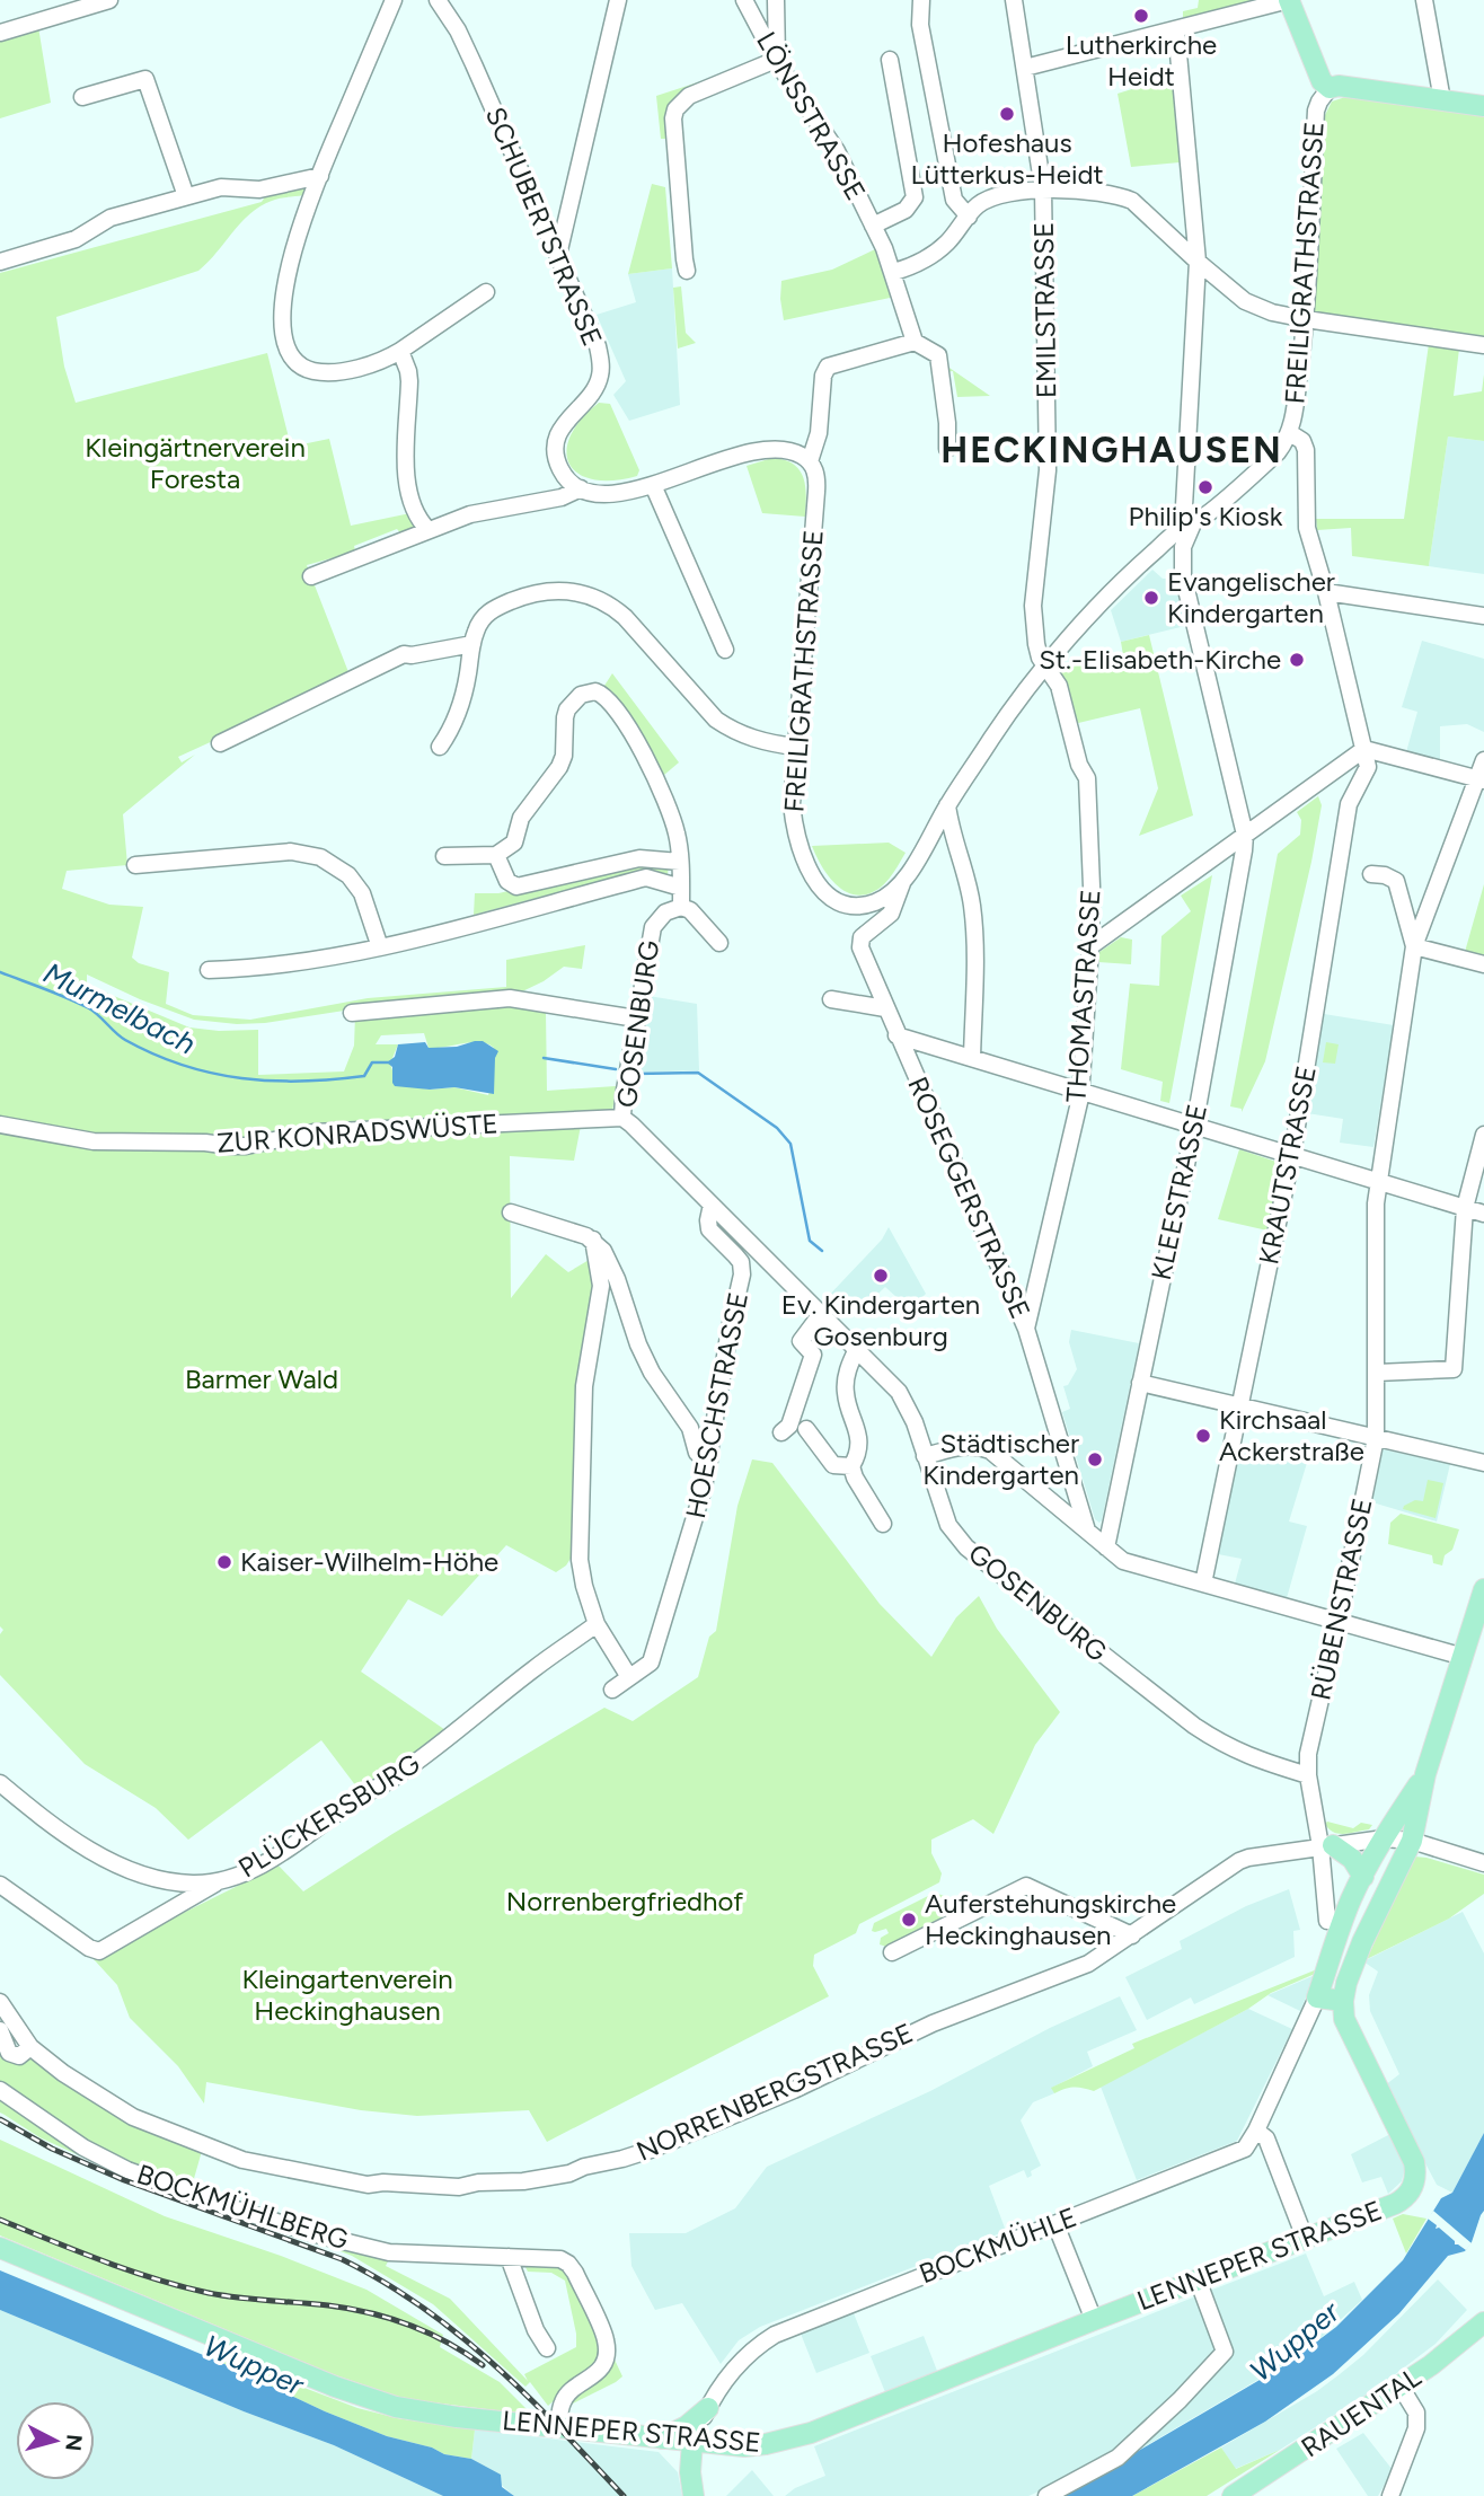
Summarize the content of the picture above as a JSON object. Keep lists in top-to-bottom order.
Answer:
{
  "streets": {
    "main road": ["BOCKMÜHLE", "LENNEPER STRASSE", "RAUENTAL"],
    "street": [
      "LÖNSSTRASSE",
      "SCHUBERTSTRASSE",
      "FREILIGRATHSTRASSE",
      "EMILSTRASSE",
      "THOMASTRASSE",
      "GOSENBURG",
      "ZUR KONRADSWÜSTE",
      "KRAUTSTRASSE",
      "KLEESTRASSE",
      "ROSEGGERSTRASSE",
      "HOESCHSTRASSE",
      "RÜBENSTRASSE",
      "PLÜCKERSBURG",
      "NORRENBERGSTRASSE",
      "BOCKMÜHLBERG"
    ]
  },
  "crossings": [
    ["FREILIGRATHSTRASSE", "EMILSTRASSE"],
    ["FREILIGRATHSTRASSE", "THOMASTRASSE"],
    ["FREILIGRATHSTRASSE", "KLEESTRASSE"],
    ["FREILIGRATHSTRASSE", "ROSEGGERSTRASSE"],
    ["EMILSTRASSE", "THOMASTRASSE"],
    ["THOMASTRASSE", "ROSEGGERSTRASSE"],
    ["GOSENBURG", "ZUR KONRADSWÜSTE"],
    ["GOSENBURG", "HOESCHSTRASSE"],
    ["GOSENBURG", "RÜBENSTRASSE"],
    ["RÜBENSTRASSE", "NORRENBERGSTRASSE"],
    ["BOCKMÜHLBERG", "LENNEPER STRASSE"],
    ["BOCKMÜHLE", "LENNEPER STRASSE"]
  ],
  "districts": ["HECKINGHAUSEN"],
  "water": ["Murmelbach", "Wupper"],
  "parks": [
    "Kleingärtnerverein Foresta",
    "Barmer Wald",
    "Norrenbergfriedhof",
    "Kleingartenverein Heckinghausen"
  ],
  "places": [
    "Lutherkirche Heidt",
    "Hofeshaus Lütterkus-Heidt",
    "Philip's Kiosk",
    "Evangelischer Kindergarten",
    "St.-Elisabeth-Kirche",
    "Ev. Kindergarten Gosenburg",
    "Kirchsaal Ackerstraße",
    "Städtischer Kindergarten",
    "Kaiser-Wilhelm-Höhe",
    "Auferstehungskirche Heckinghausen"
  ],
  "north": "right"
}
